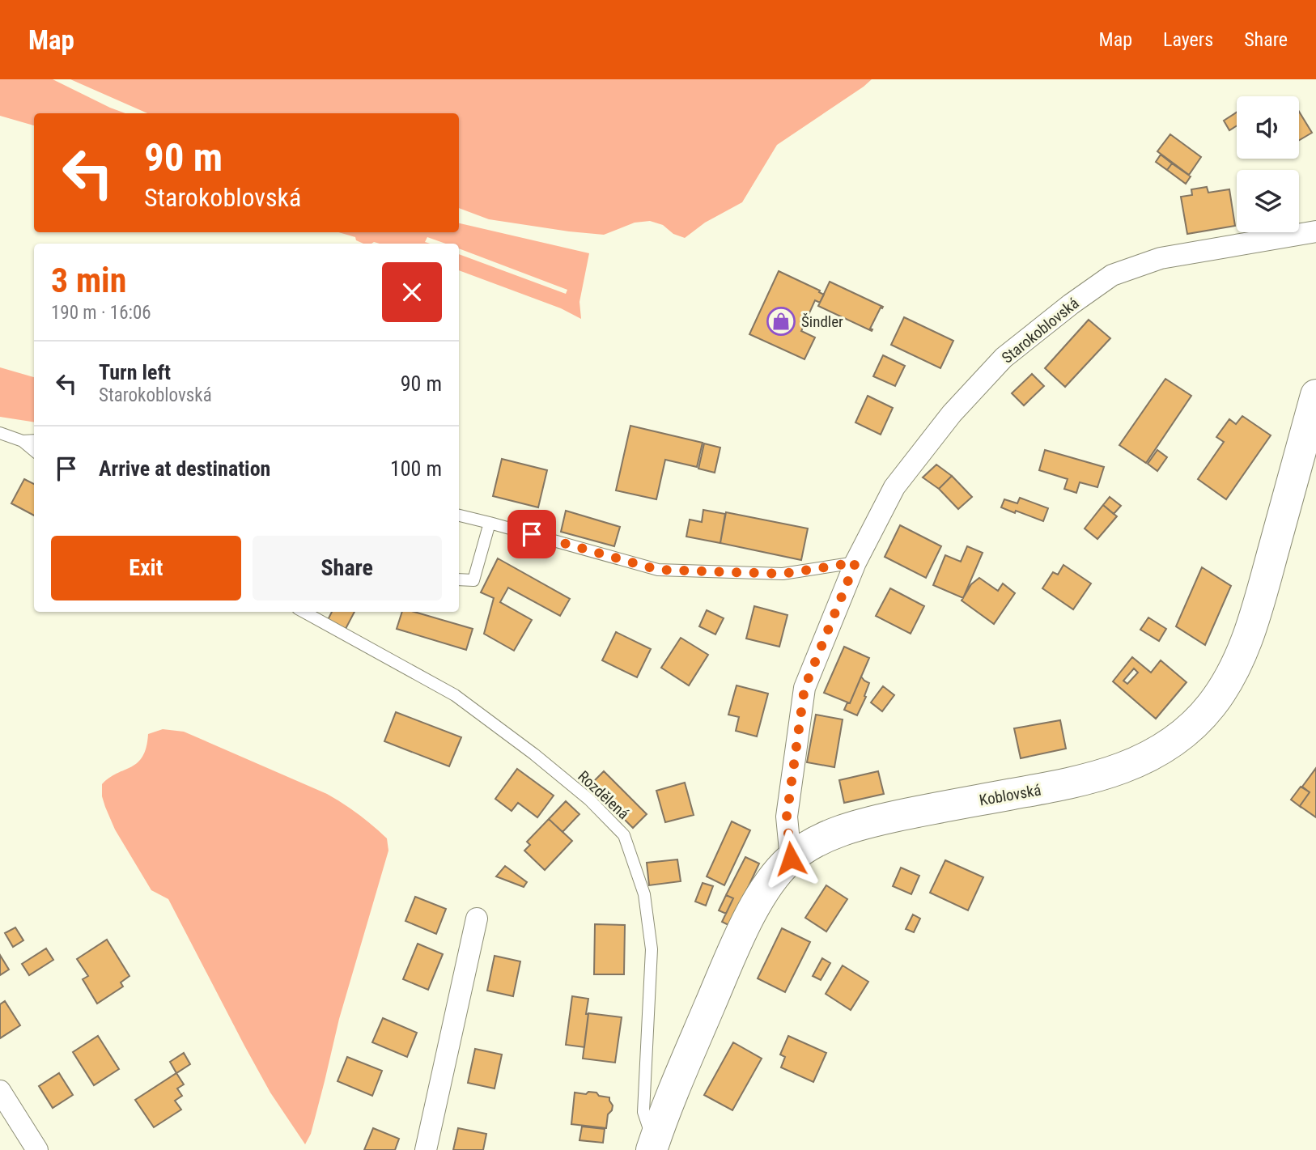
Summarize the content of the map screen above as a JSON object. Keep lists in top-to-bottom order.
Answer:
{
  "streets": {
    "street": ["Starokoblovská", "Koblovská"],
    "lane": ["Rozdělená"]
  },
  "crossings": [
    ["Starokoblovská", "Koblovská"],
    ["Rozdělená", "Koblovská"]
  ],
  "places": {
    "shop": ["Šindler"]
  },
  "page": {
    "header": "Map",
    "nav": ["Map", "Layers", "Share"],
    "turn": ["90 m", "Starokoblovská"],
    "heading": ["3 min", "190 m · 16:06"],
    "list": [
      {
        "name": "Turn left",
        "note": "Starokoblovská",
        "value": "90 m"
      },
      {
        "name": "Arrive at destination",
        "value": "100 m"
      }
    ],
    "buttons": ["Exit", "Share"]
  }
}
